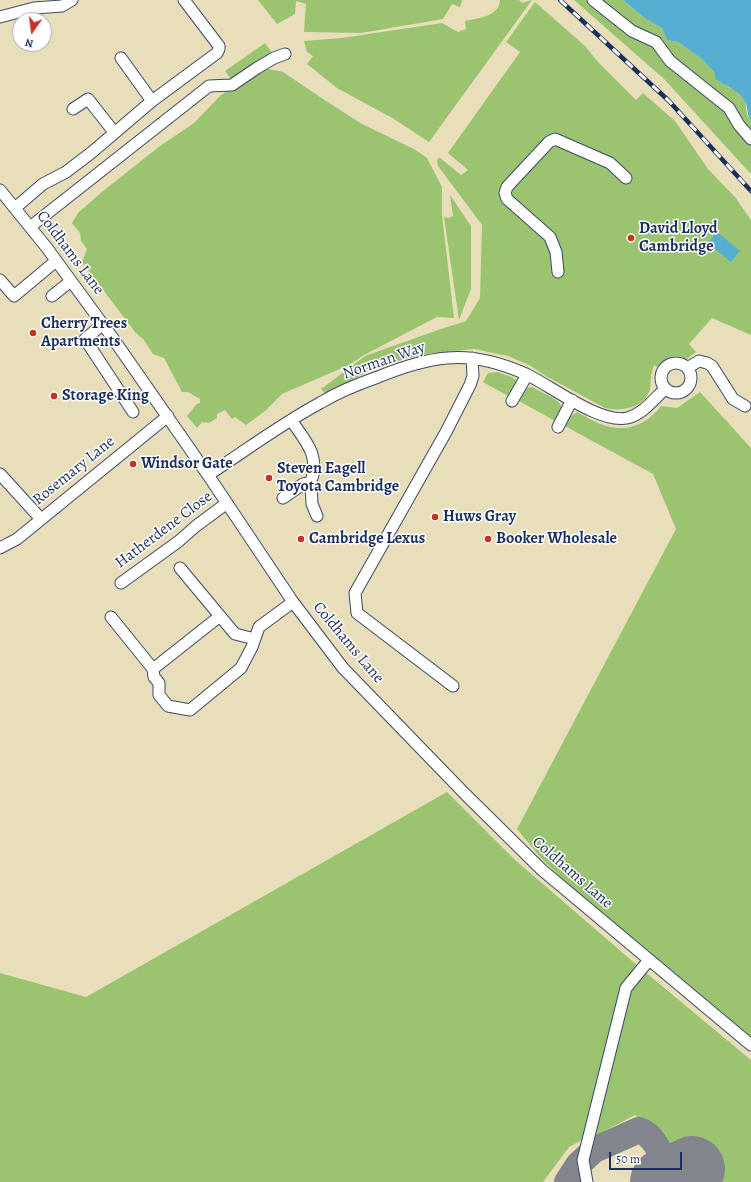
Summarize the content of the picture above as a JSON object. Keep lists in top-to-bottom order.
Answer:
{
  "streets": {
    "street": [
      "Coldhams Lane",
      "Norman Way",
      "Rosemary Lane",
      "Hatherdene Close"
    ]
  },
  "crossings": [
    ["Coldhams Lane", "Norman Way"],
    ["Coldhams Lane", "Rosemary Lane"],
    ["Coldhams Lane", "Hatherdene Close"]
  ],
  "places": [
    "David Lloyd Cambridge",
    "Cherry Trees Apartments",
    "Storage King",
    "Windsor Gate",
    "Steven Eagell Toyota Cambridge",
    "Huws Gray",
    "Cambridge Lexus",
    "Booker Wholesale"
  ],
  "scale_bar": "50 m",
  "north": "bottom"
}
